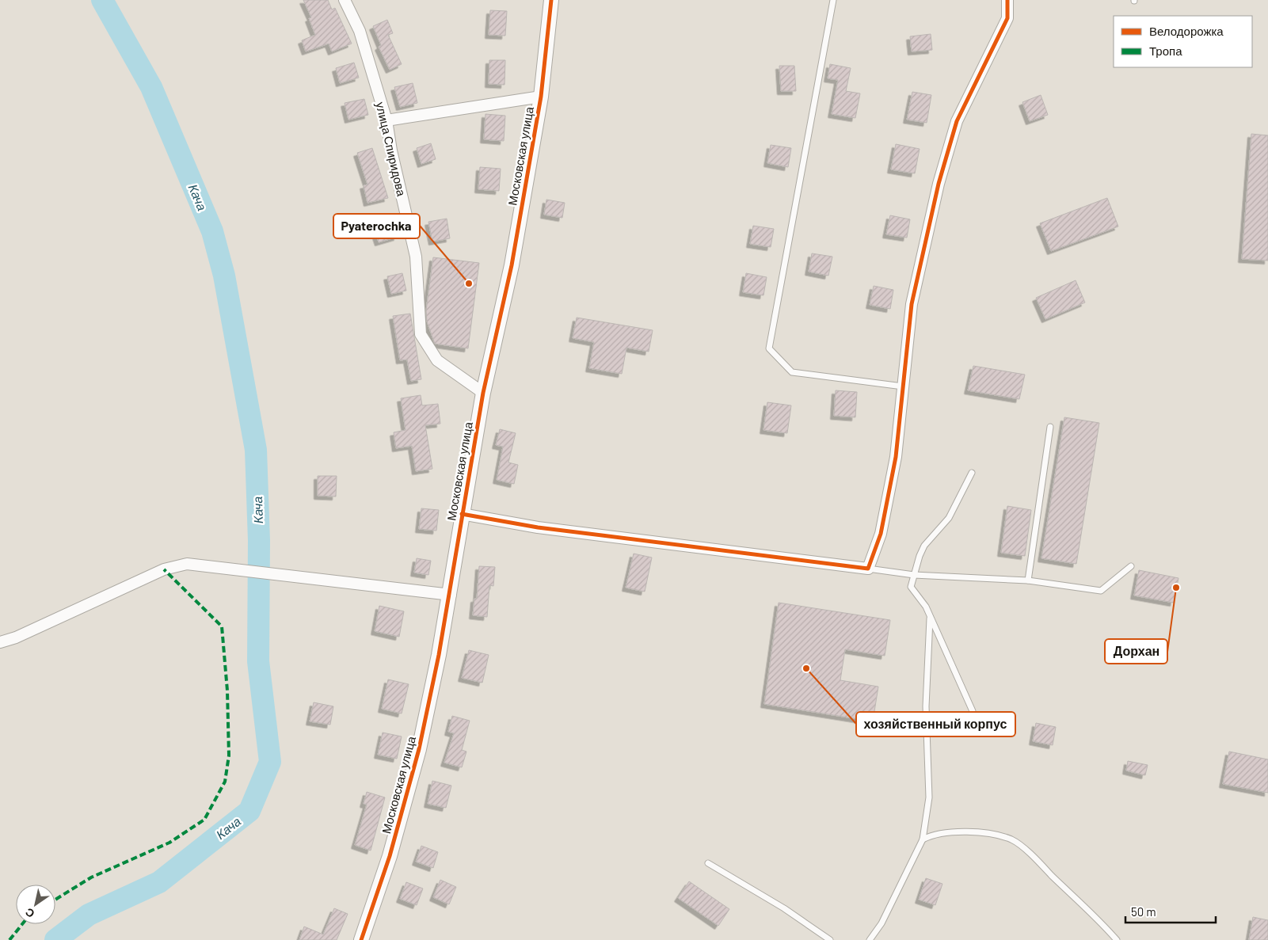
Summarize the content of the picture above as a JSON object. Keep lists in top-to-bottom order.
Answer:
{
  "streets": {
    "street": ["улица Спиридова", "Московская улица"]
  },
  "crossings": [
    ["улица Спиридова", "Московская улица"]
  ],
  "water": ["Кача"],
  "places": ["Pyaterochka", "Дорхан", "хозяйственный корпус"],
  "legend": ["Велодорожка", "Тропа"],
  "scale_bar": "50 m",
  "north": "bottom left"
}
